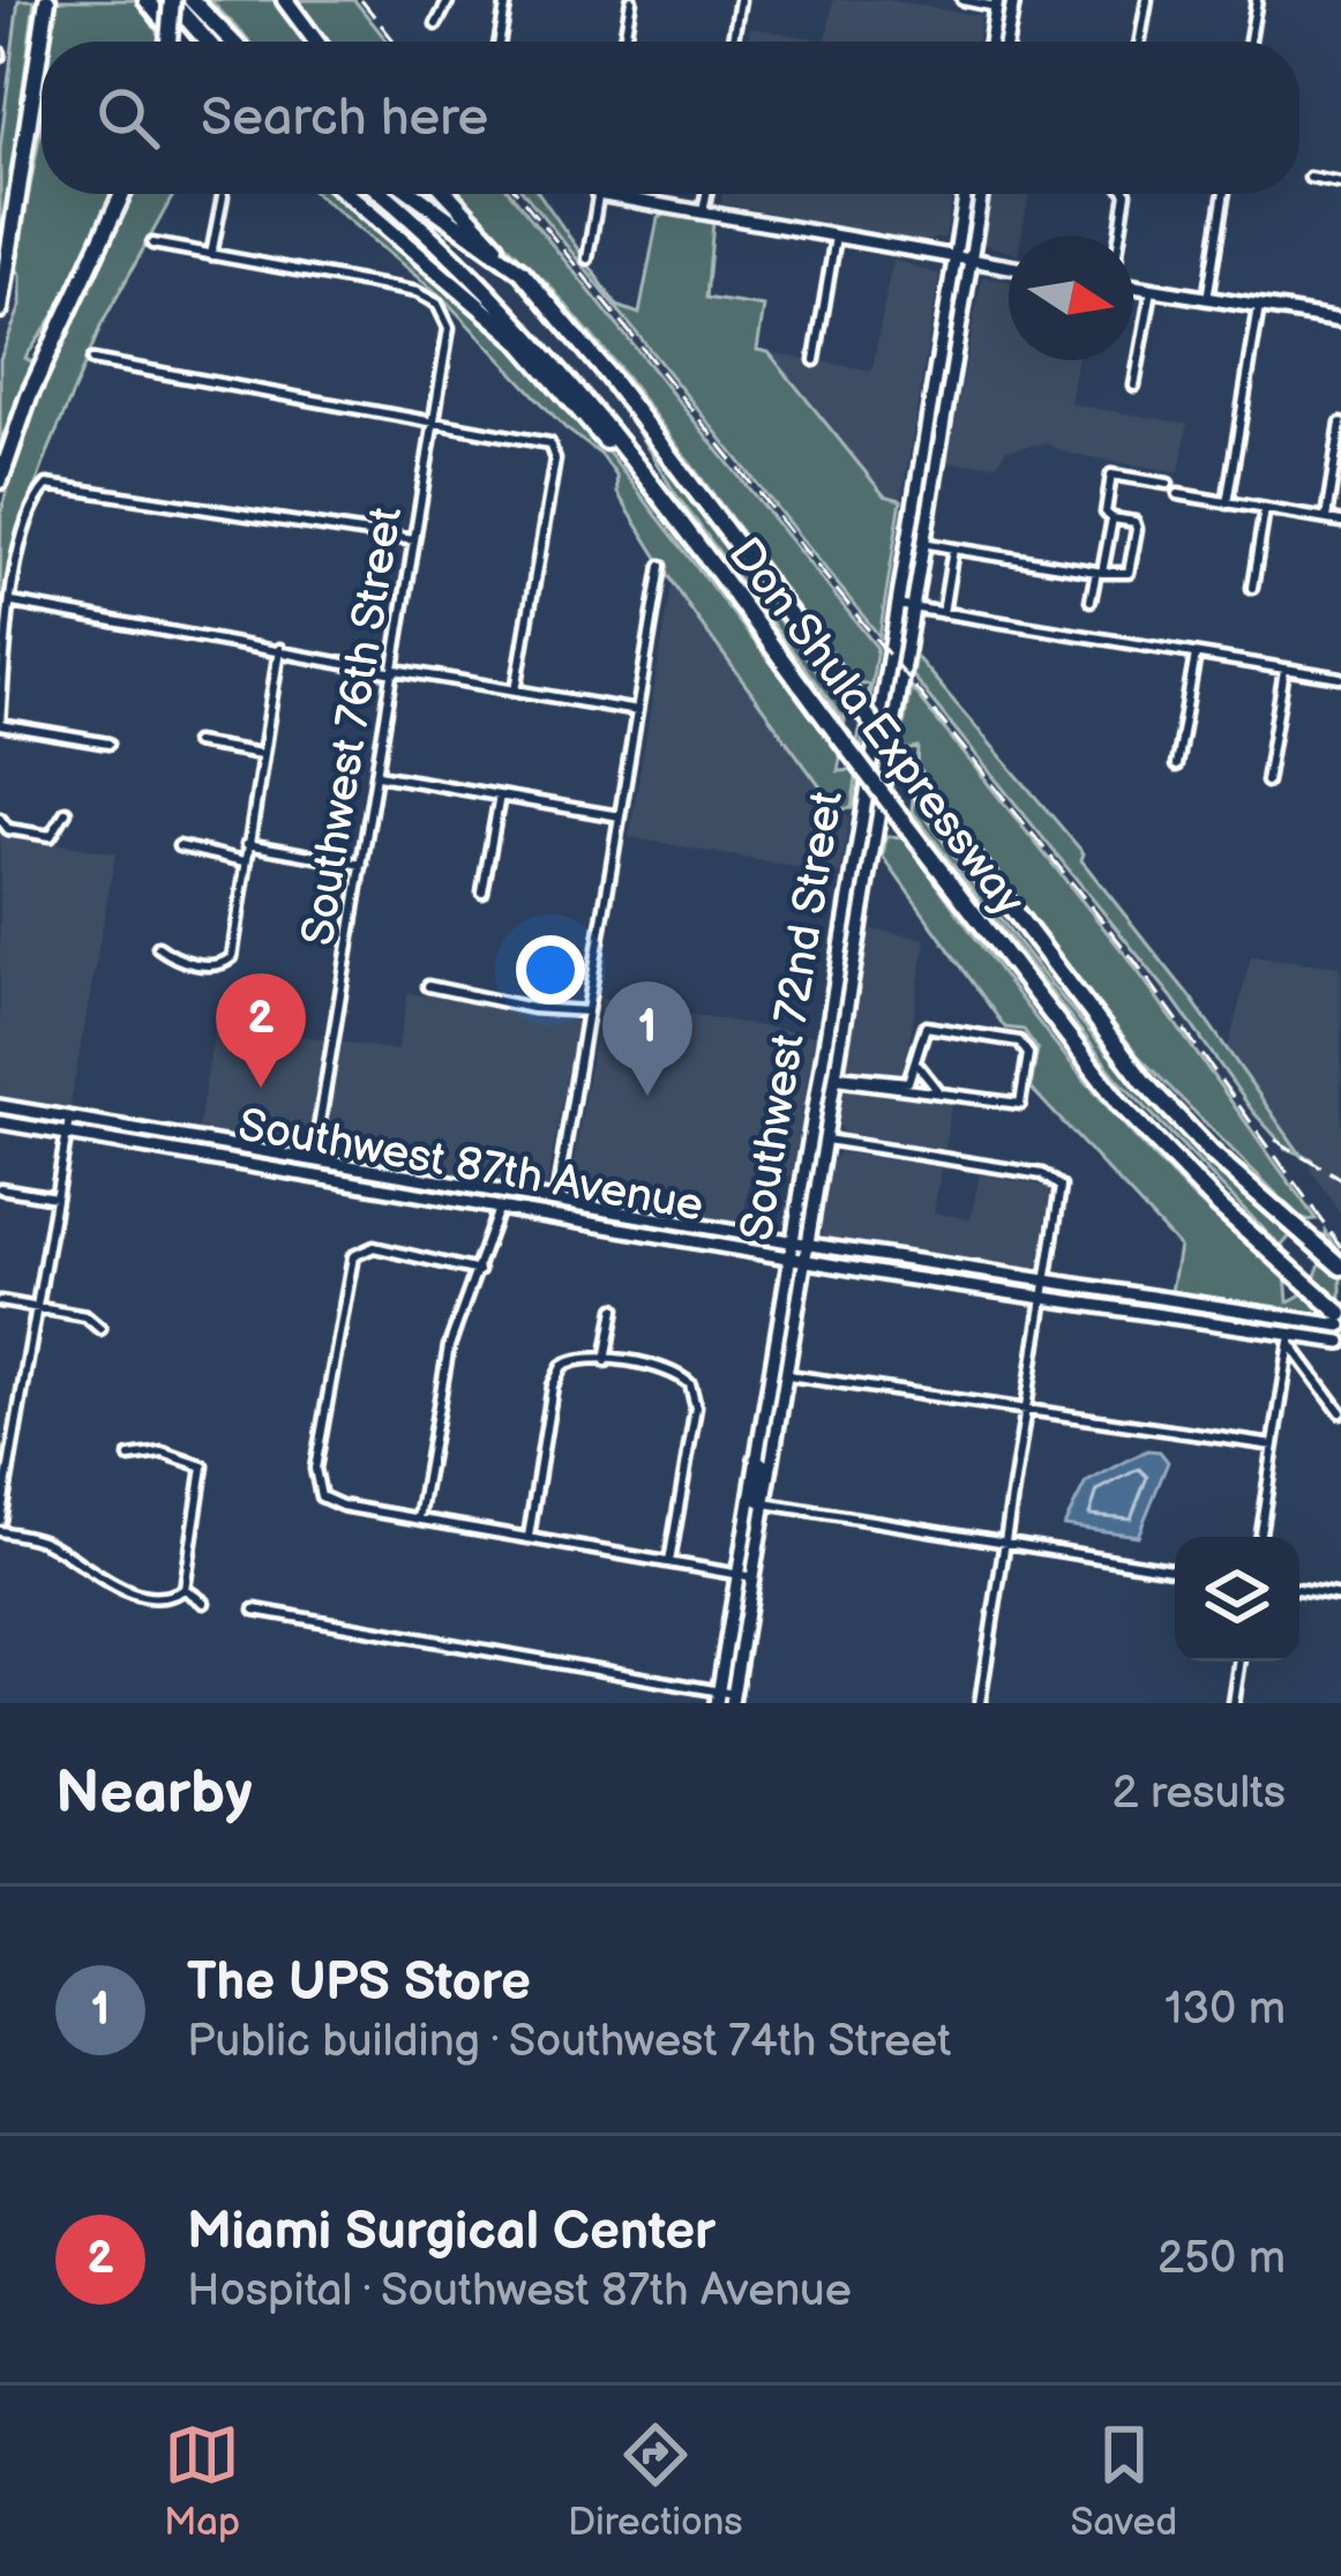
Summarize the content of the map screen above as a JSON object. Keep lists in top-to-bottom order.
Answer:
{
  "streets": {
    "highway": ["Don Shula Expressway"],
    "main road": ["Southwest 72nd Street", "Southwest 87th Avenue"],
    "street": ["Southwest 76th Street"]
  },
  "crossings": [
    ["Southwest 76th Street", "Southwest 87th Avenue"],
    ["Southwest 72nd Street", "Southwest 87th Avenue"]
  ],
  "north": "right",
  "page": {
    "search": "Search here",
    "pins": ["2", "1"],
    "heading": ["Nearby", "2 results"],
    "list": [
      {
        "mark": "1",
        "name": "The UPS Store",
        "note": "Public building · Southwest 74th Street",
        "value": "130 m"
      },
      {
        "mark": "2",
        "name": "Miami Surgical Center",
        "note": "Hospital · Southwest 87th Avenue",
        "value": "250 m"
      }
    ],
    "nav": ["Map", "Directions", "Saved"]
  }
}
